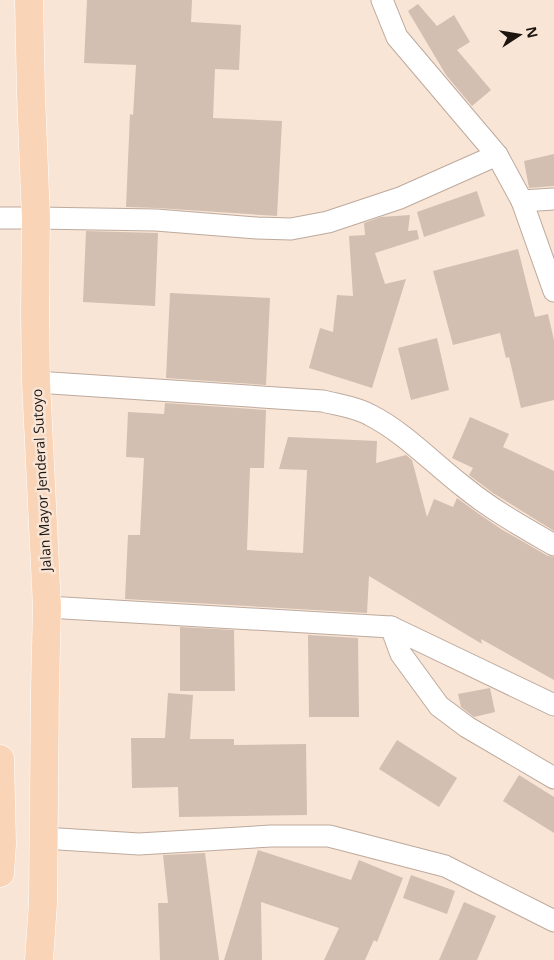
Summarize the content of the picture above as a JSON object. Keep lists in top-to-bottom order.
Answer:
{
  "streets": {
    "main road": ["Jalan Mayor Jenderal Sutoyo"]
  },
  "north": "right"
}
